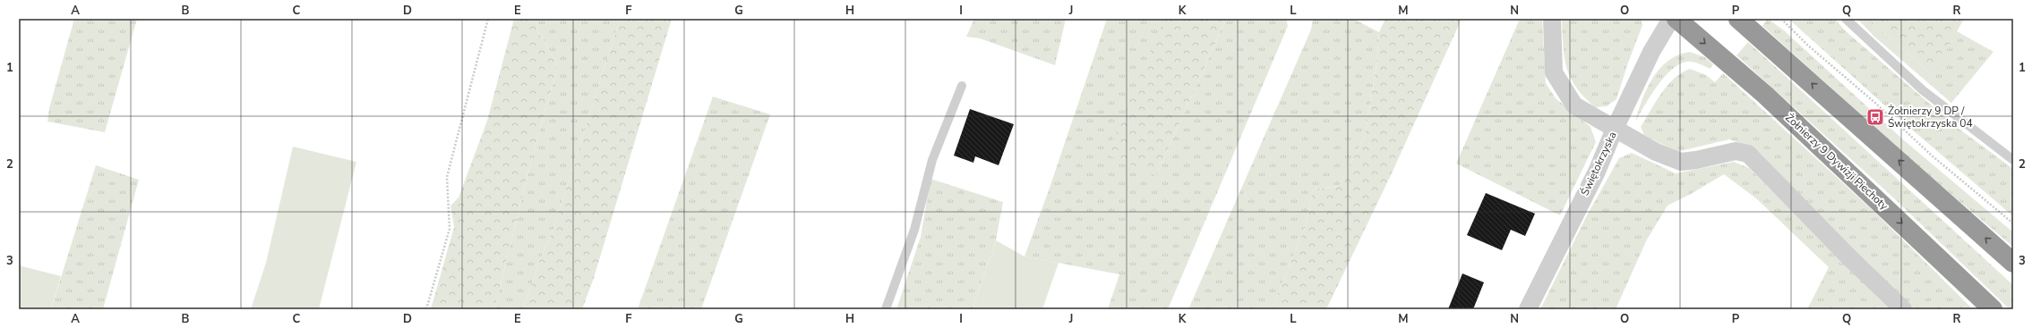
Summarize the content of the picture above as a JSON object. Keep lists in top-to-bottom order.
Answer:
{
  "streets": {
    "highway": ["Żołnierzy 9 Dywizji Piechoty"],
    "street": ["Świętokrzyska"]
  },
  "places": {
    "bus stop": ["Żołnierzy 9 DP / Świętokrzyska 04"]
  },
  "grid": {
    "columns": [
      "A",
      "B",
      "C",
      "D",
      "E",
      "F",
      "G",
      "H",
      "I",
      "J",
      "K",
      "L",
      "M",
      "N",
      "O",
      "P",
      "Q",
      "R"
    ],
    "rows": ["1", "2", "3"]
  }
}
